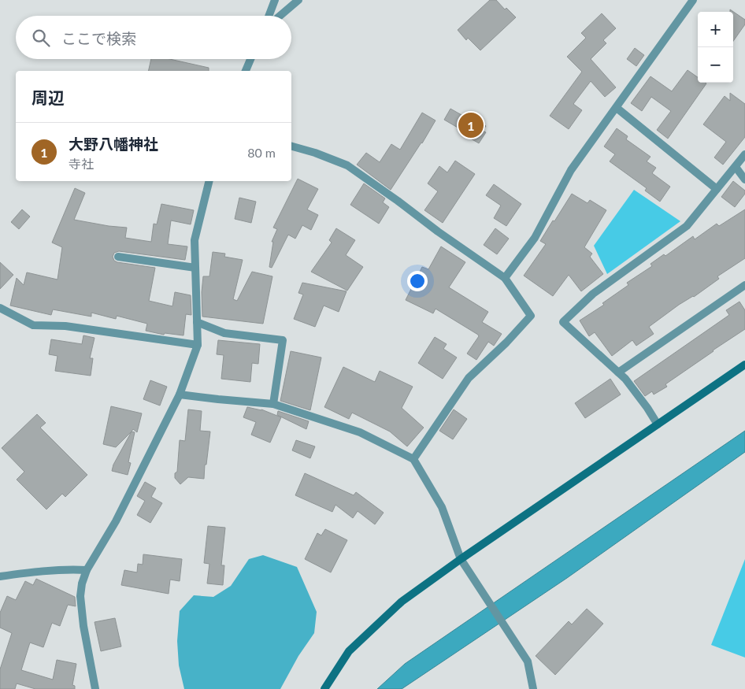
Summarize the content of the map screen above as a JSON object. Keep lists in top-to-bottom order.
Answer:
{
  "page": {
    "map_buttons": ["+", "−"],
    "search": "ここで検索",
    "heading": "周辺",
    "pins": "1",
    "list": [
      {
        "mark": "1",
        "name": "大野八幡神社",
        "note": "寺社",
        "value": "80 m"
      }
    ]
  }
}
